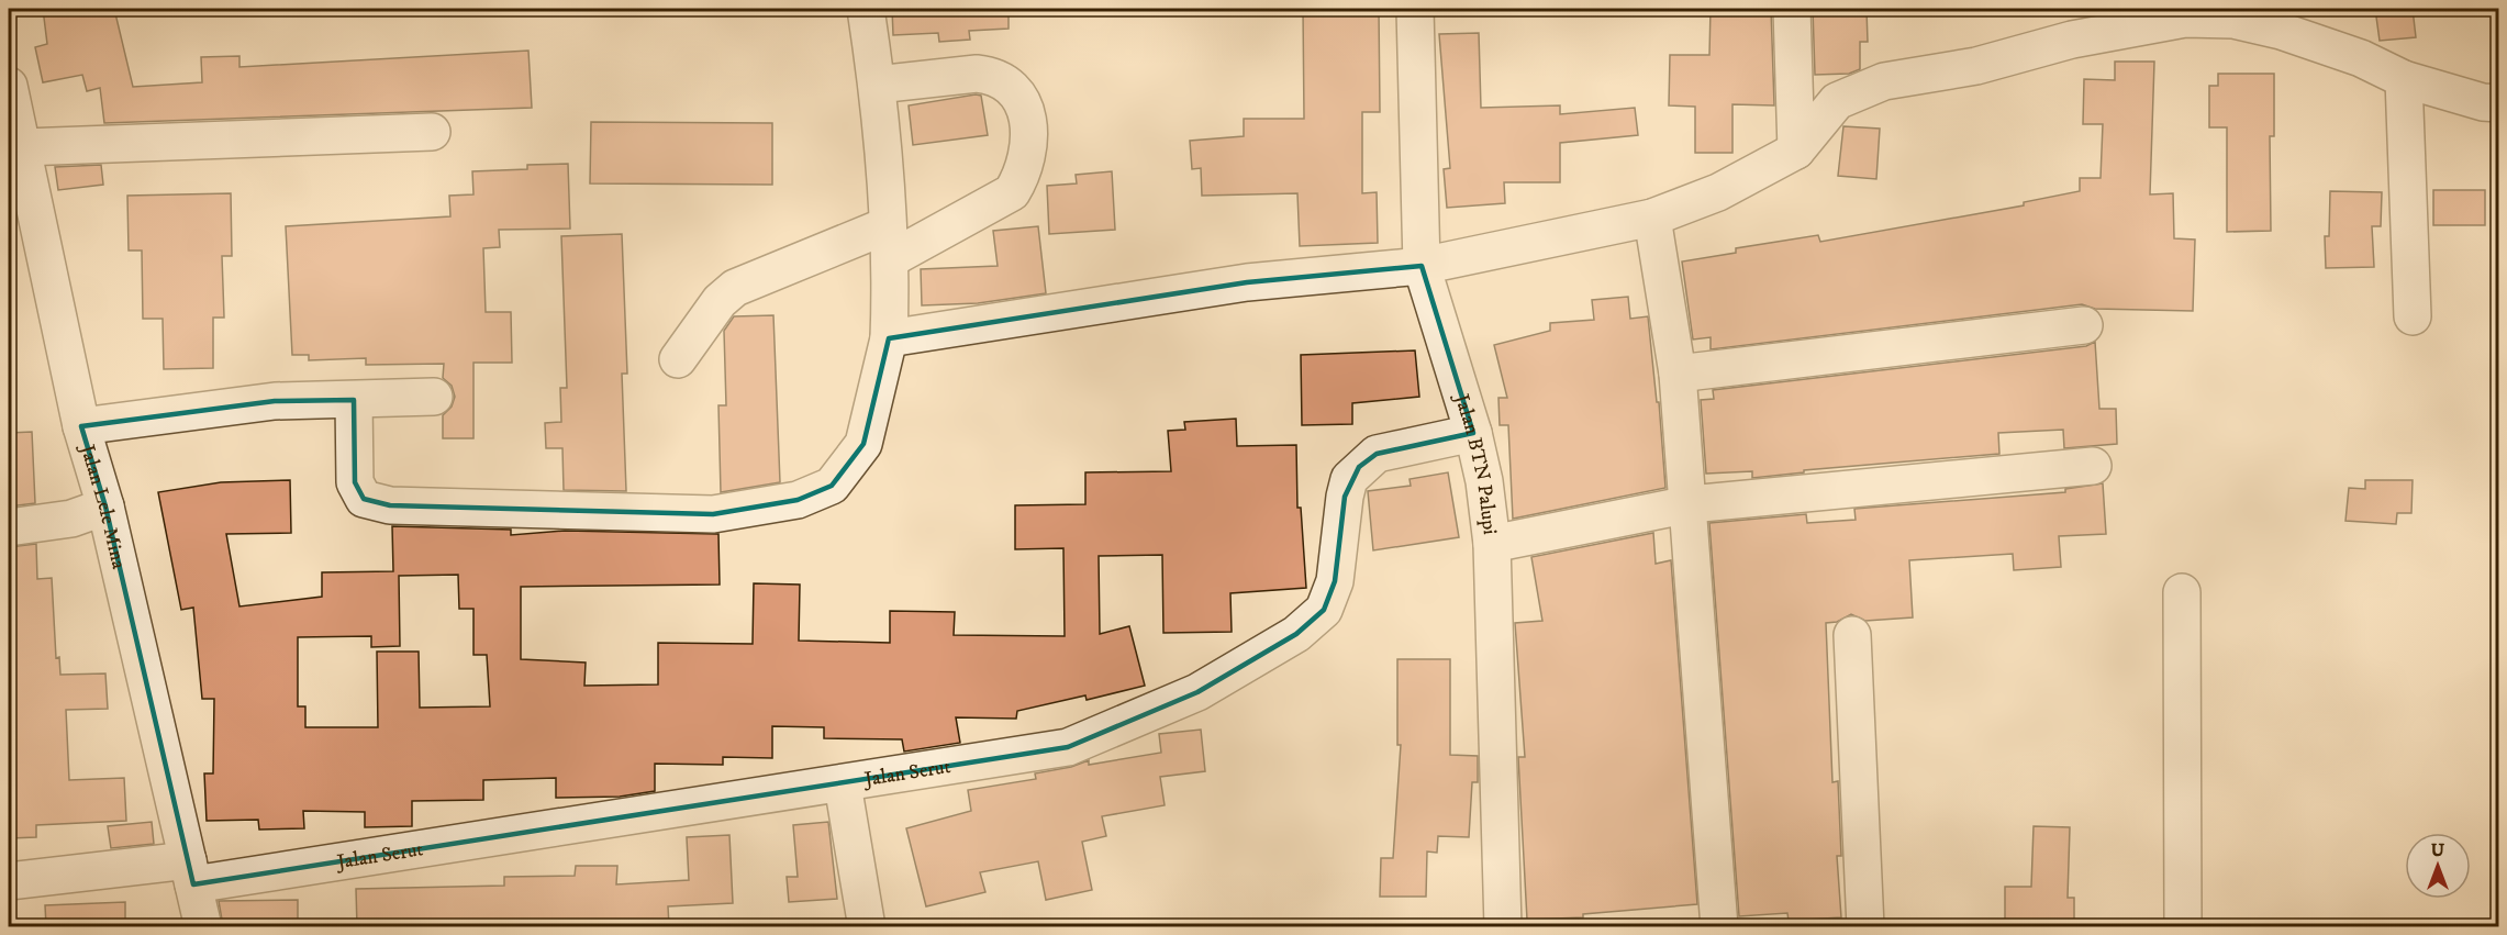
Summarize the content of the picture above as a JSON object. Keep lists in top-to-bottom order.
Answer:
{
  "streets": {
    "street": ["Jalan BTN Palupi", "Jalan Lele Mina", "Jalan Serut"]
  },
  "crossings": [
    ["Jalan BTN Palupi", "Jalan Serut"],
    ["Jalan Lele Mina", "Jalan Serut"]
  ],
  "north": "top"
}
